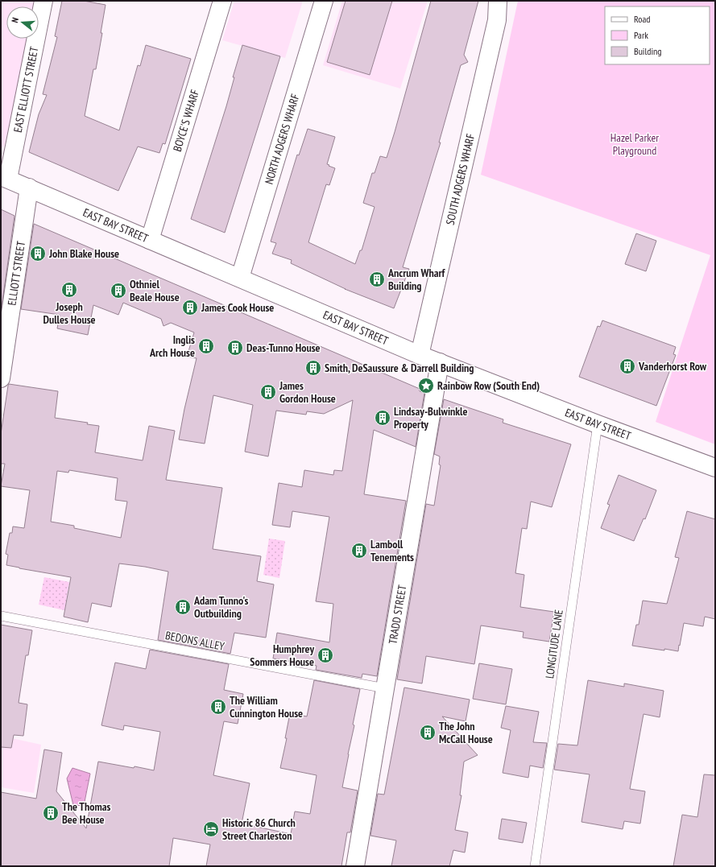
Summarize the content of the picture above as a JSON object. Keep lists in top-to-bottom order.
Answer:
{
  "streets": {
    "street": [
      "EAST ELLIOTT STREET",
      "BOYCE'S WHARF",
      "NORTH ADGERS WHARF",
      "SOUTH ADGERS WHARF",
      "EAST BAY STREET",
      "ELLIOTT STREET",
      "TRADD STREET"
    ],
    "lane": ["BEDONS ALLEY", "LONGITUDE LANE"]
  },
  "crossings": [
    ["EAST ELLIOTT STREET", "EAST BAY STREET"],
    ["BOYCE'S WHARF", "EAST BAY STREET"],
    ["NORTH ADGERS WHARF", "EAST BAY STREET"],
    ["SOUTH ADGERS WHARF", "EAST BAY STREET"],
    ["EAST BAY STREET", "ELLIOTT STREET"],
    ["EAST BAY STREET", "TRADD STREET"],
    ["EAST BAY STREET", "LONGITUDE LANE"],
    ["TRADD STREET", "BEDONS ALLEY"]
  ],
  "parks": ["Hazel Parker Playground"],
  "places": {
    "building": [
      "John Blake House",
      "Ancrum Wharf Building",
      "Joseph Dulles House",
      "Othniel Beale House",
      "James Cook House",
      "Inglis Arch House",
      "Deas-Tunno House",
      "Vanderhorst Row",
      "Smith, DeSaussure & Darrell Building",
      "James Gordon House",
      "Lindsay-Bulwinkle Property",
      "Lamboll Tenements",
      "Adam Tunno's Outbuilding",
      "Humphrey Sommers House",
      "The William Cunnington House",
      "The John McCall House",
      "The Thomas Bee House"
    ],
    "place": ["Rainbow Row (South End)"],
    "hotel": ["Historic 86 Church Street Charleston"]
  },
  "legend": ["Road", "Park", "Building"],
  "north": "left"
}
